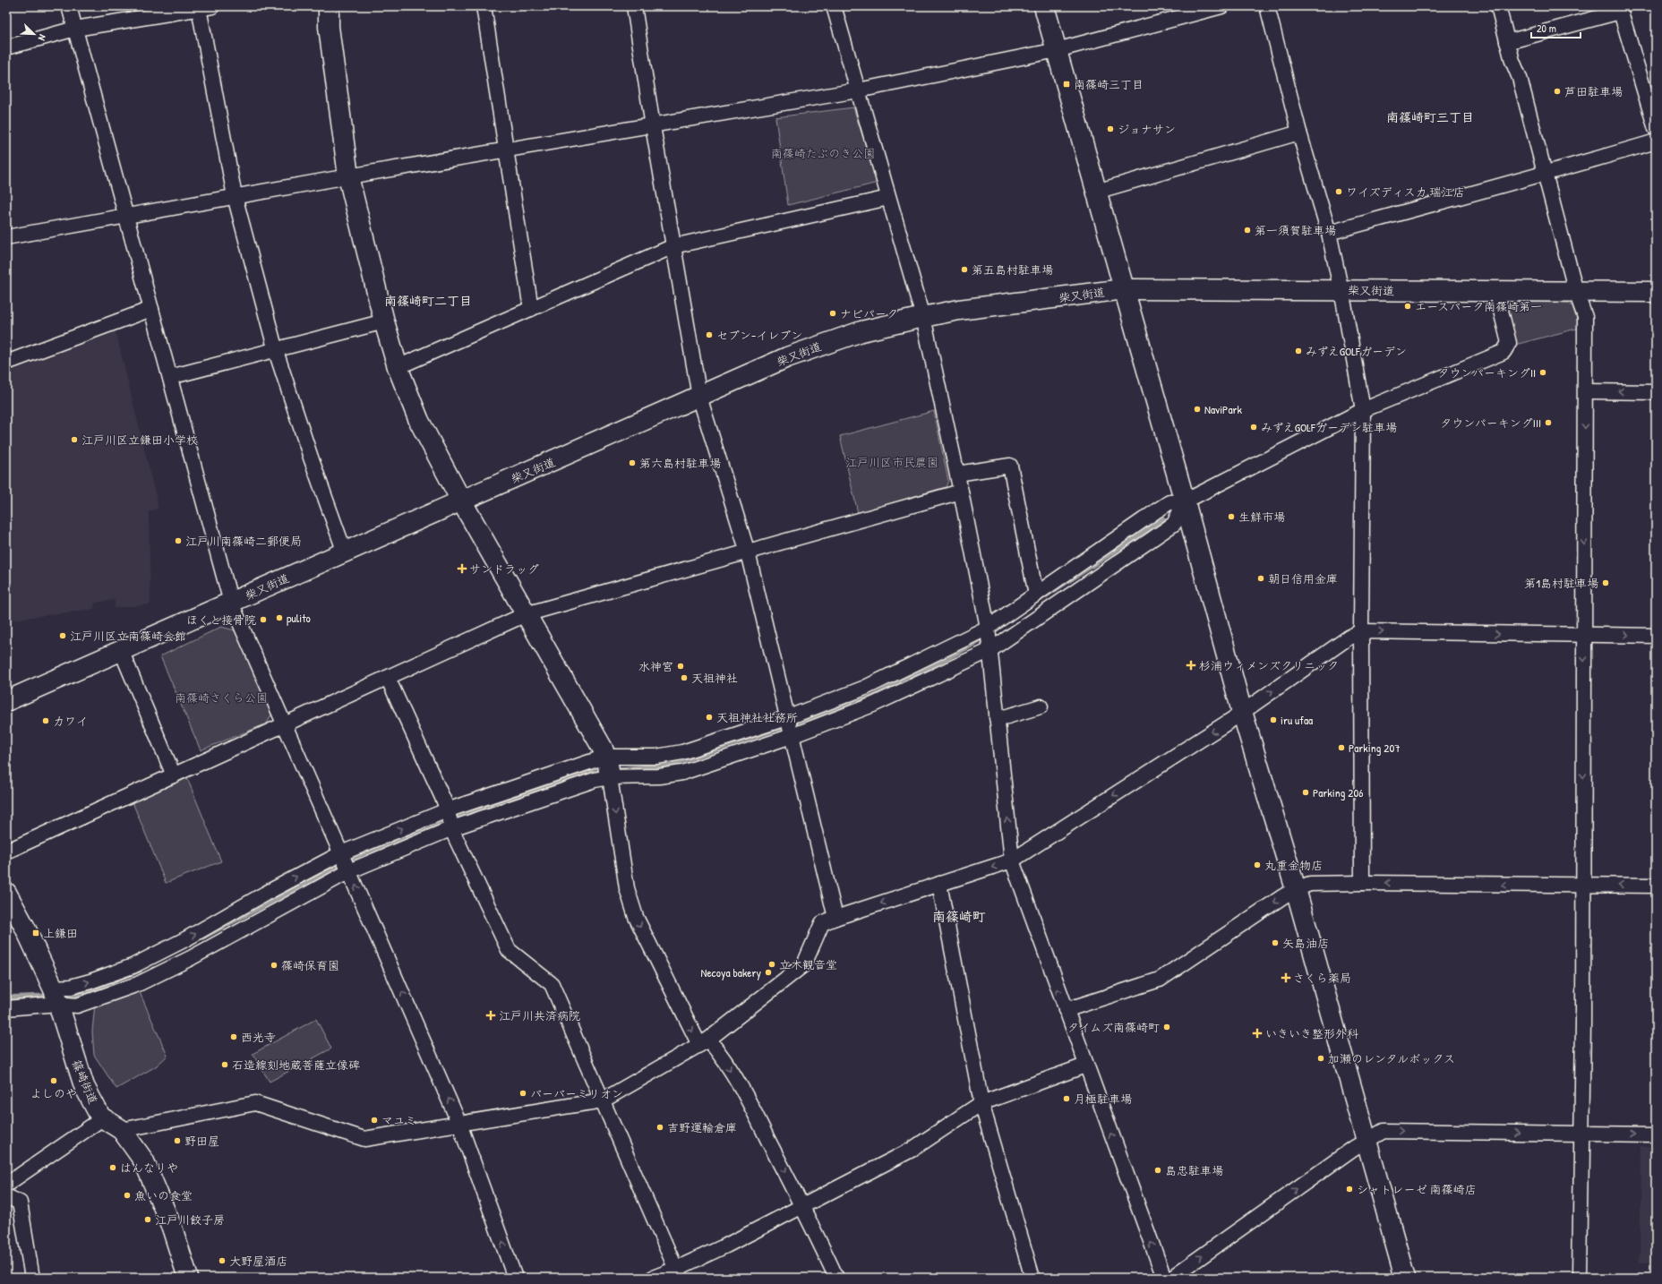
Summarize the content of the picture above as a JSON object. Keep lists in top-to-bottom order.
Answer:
{
  "streets": {
    "street": ["柴又街道", "篠崎街道"]
  },
  "districts": ["南篠崎町三丁目", "南篠崎町二丁目", "南篠崎町"],
  "parks": ["南篠崎たぶのき公園", "江戸川区市民農園", "南篠崎さくら公園"],
  "places": {
    "transit": ["南篠崎三丁目", "上鎌田"],
    "other": [
      "芦田駐車場",
      "ジョナサン",
      "ワイズディスカ 瑞江店",
      "第一須賀駐車場",
      "第五島村駐車場",
      "エースパーク南篠崎第一",
      "ナビパーク",
      "セブン-イレブン",
      "みずえGOLFガーデン",
      "タウンパーキングII",
      "NaviPark",
      "タウンパーキングIII",
      "みずえGOLFガーデン駐車場",
      "江戸川区立鎌田小学校",
      "第六島村駐車場",
      "生鮮市場",
      "江戸川南篠崎二郵便局",
      "朝日信用金庫",
      "第1島村駐車場",
      "pulito",
      "ほくと接骨院",
      "江戸川区立南篠崎会館",
      "水神宮",
      "天祖神社",
      "天祖神社社務所",
      "iru ufaa",
      "カワイ",
      "Parking 207",
      "Parking 206",
      "丸重金物店",
      "矢島油店",
      "立木観音堂",
      "篠崎保育園",
      "Necoya bakery",
      "タイムズ南篠崎町",
      "西光寺",
      "加瀬のレンタルボックス",
      "石造線刻地蔵菩薩立像碑",
      "よしのや",
      "バーバーミリオン",
      "月極駐車場",
      "マユミ",
      "吉野運輸倉庫",
      "野田屋",
      "はんなりや",
      "島忠駐車場",
      "シャトレーゼ 南篠崎店",
      "魚いの食堂",
      "江戸川餃子房",
      "大野屋酒店"
    ],
    "health": [
      "サンドラッグ",
      "杉浦ウィメンズクリニック",
      "さくら薬局",
      "江戸川共済病院",
      "いきいき整形外科"
    ]
  },
  "scale_bar": "20 m",
  "north": "bottom right"
}
